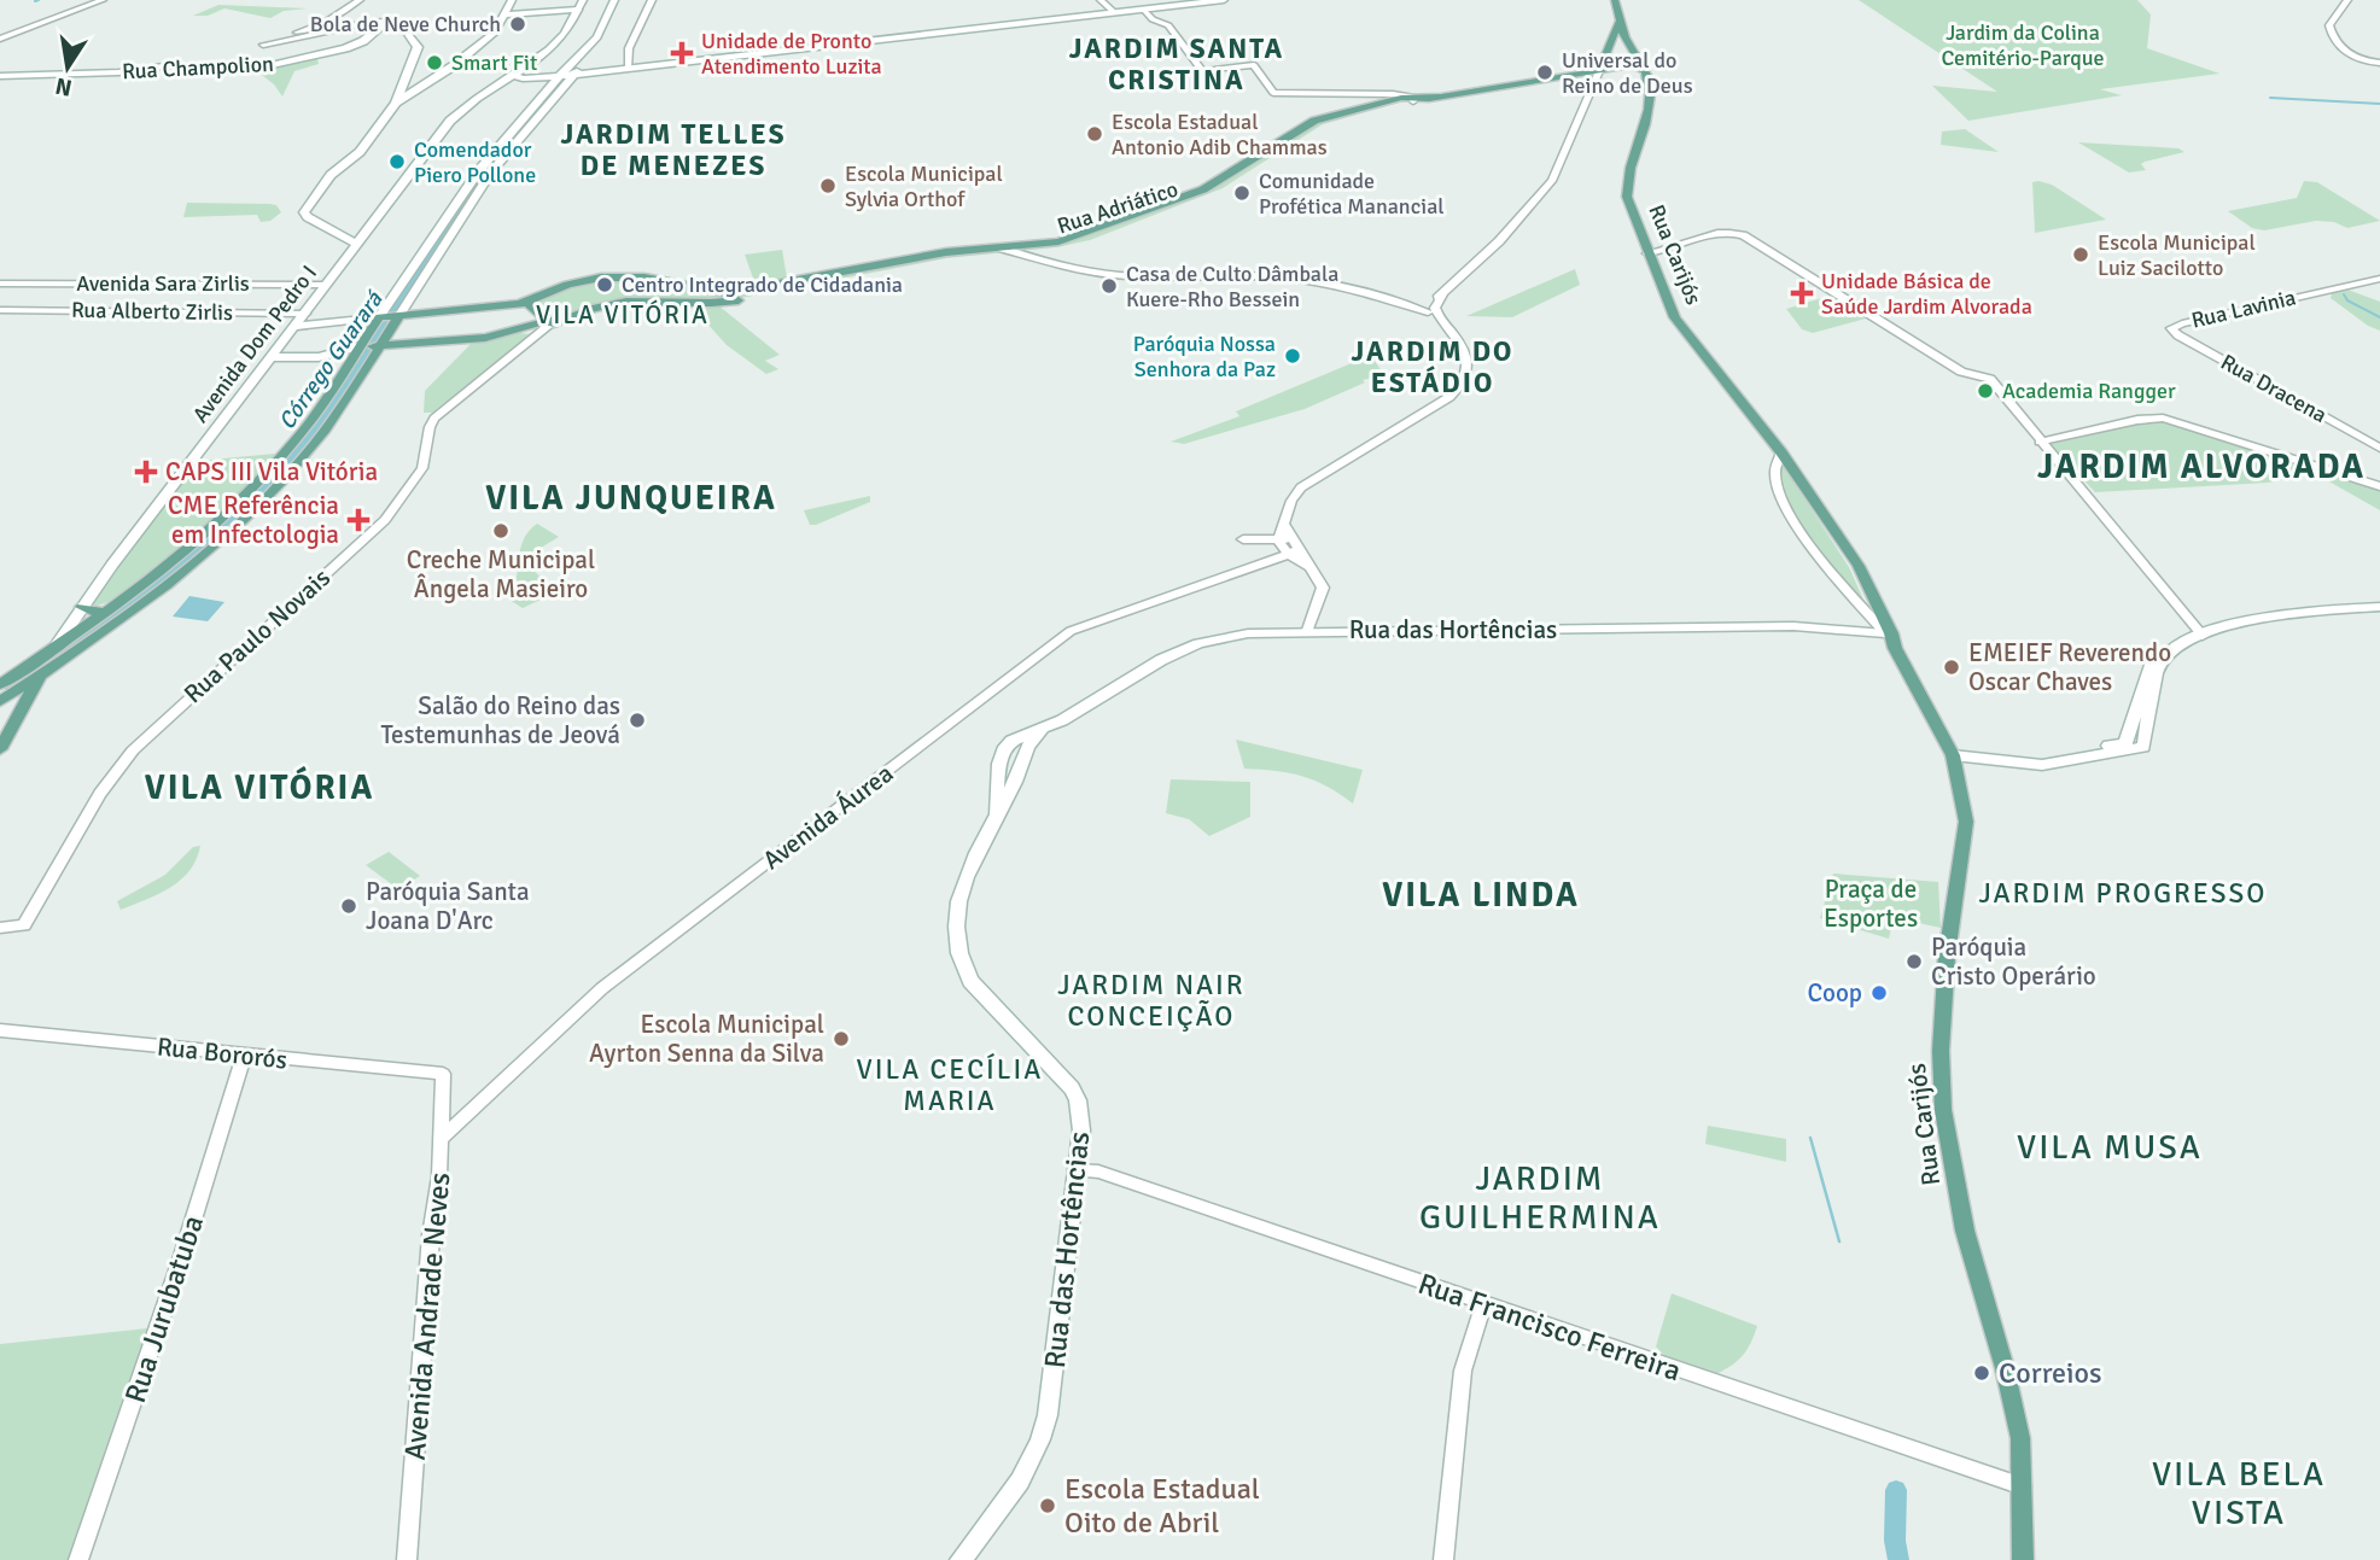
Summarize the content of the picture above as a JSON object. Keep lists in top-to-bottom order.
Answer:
{
  "streets": {
    "main road": [
      "Rua Champolion",
      "Rua Adriático",
      "Rua Carijós",
      "Avenida Dom Pedro I",
      "Rua das Hortências"
    ],
    "street": [
      "Avenida Sara Zirlis",
      "Rua Lavinia",
      "Rua Alberto Zirlis",
      "Rua Dracena",
      "Rua Paulo Novais",
      "Avenida Áurea",
      "Rua Bororós",
      "Rua Jurubatuba",
      "Avenida Andrade Neves",
      "Rua Francisco Ferreira"
    ]
  },
  "crossings": [
    ["Rua Adriático", "Rua Carijós"],
    ["Rua Adriático", "Rua Paulo Novais"],
    ["Rua Carijós", "Rua das Hortências"],
    ["Rua Carijós", "Rua Francisco Ferreira"],
    ["Avenida Sara Zirlis", "Avenida Dom Pedro I"],
    ["Rua Lavinia", "Rua Dracena"],
    ["Rua Alberto Zirlis", "Avenida Dom Pedro I"],
    ["Rua das Hortências", "Rua Francisco Ferreira"],
    ["Avenida Áurea", "Avenida Andrade Neves"],
    ["Rua Bororós", "Rua Jurubatuba"],
    ["Rua Bororós", "Avenida Andrade Neves"]
  ],
  "districts": [
    "JARDIM SANTA CRISTINA",
    "JARDIM TELLES DE MENEZES",
    "VILA VITÓRIA",
    "JARDIM DO ESTÁDIO",
    "JARDIM ALVORADA",
    "VILA JUNQUEIRA",
    "VILA VITÓRIA",
    "JARDIM PROGRESSO",
    "VILA LINDA",
    "JARDIM NAIR CONCEIÇÃO",
    "VILA CECÍLIA MARIA",
    "VILA MUSA",
    "JARDIM GUILHERMINA",
    "VILA BELA VISTA"
  ],
  "water": ["Córrego Guarará"],
  "parks": ["Jardim da Colina Cemitério-Parque", "Praça de Esportes"],
  "places": {
    "other": [
      "Bola de Neve Church",
      "Smart Fit",
      "Universal do Reino de Deus",
      "Escola Estadual Antonio Adib Chammas",
      "Comendador Piero Pollone",
      "Escola Municipal Sylvia Orthof",
      "Comunidade Profética Manancial",
      "Escola Municipal Luiz Sacilotto",
      "Centro Integrado de Cidadania",
      "Casa de Culto Dâmbala Kuere-Rho Bessein",
      "Paróquia Nossa Senhora da Paz",
      "Academia Rangger",
      "Creche Municipal Ângela Masieiro",
      "EMEIEF Reverendo Oscar Chaves",
      "Salão do Reino das Testemunhas de Jeová",
      "Paróquia Santa Joana D'Arc",
      "Paróquia Cristo Operário",
      "Coop",
      "Escola Municipal Ayrton Senna da Silva",
      "Correios",
      "Escola Estadual Oito de Abril"
    ],
    "health": [
      "Unidade de Pronto Atendimento Luzita",
      "Unidade Básica de Saúde Jardim Alvorada",
      "CAPS III Vila Vitória",
      "CME Referência em Infectologia"
    ]
  },
  "north": "bottom"
}
